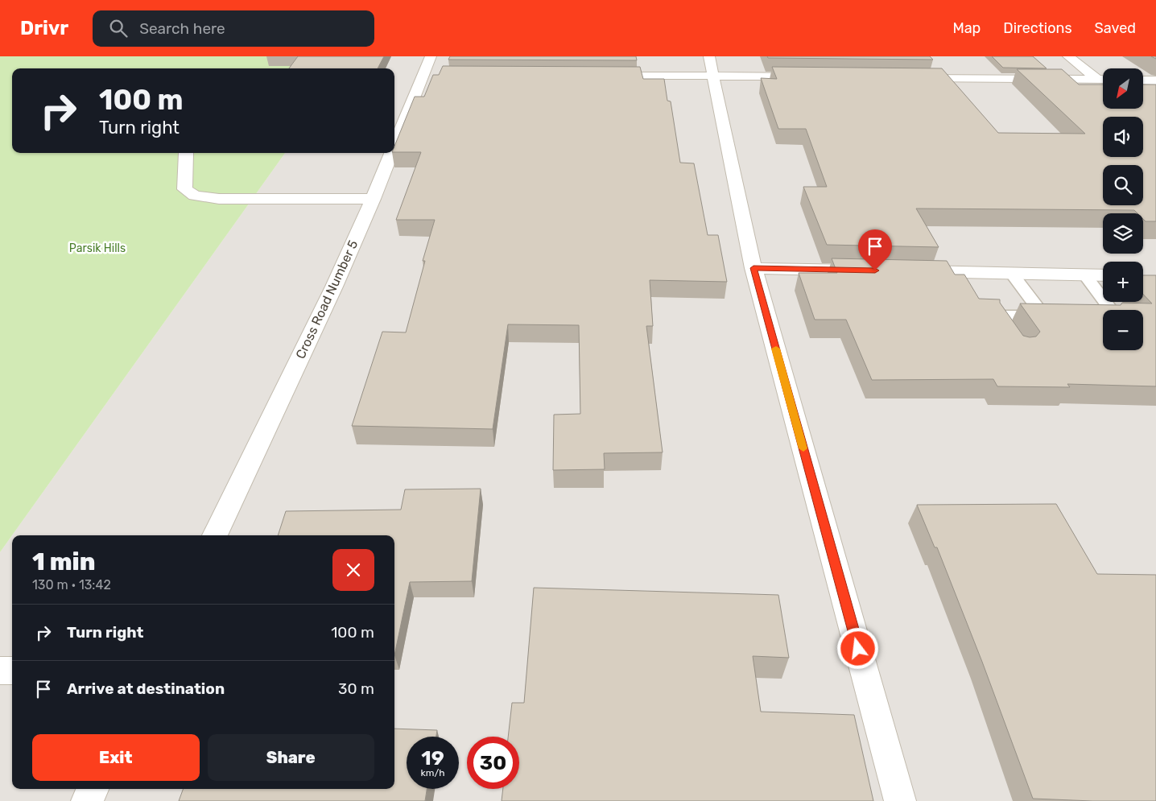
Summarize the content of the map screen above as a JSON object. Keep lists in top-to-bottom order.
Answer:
{
  "streets": {
    "street": ["Cross Road Number 5"]
  },
  "parks": ["Parsik Hills"],
  "north": "bottom left",
  "page": {
    "header": "Drivr",
    "search": "Search here",
    "nav": ["Map", "Directions", "Saved"],
    "map_buttons": ["+", "−"],
    "turn": ["100 m", "Turn right"],
    "heading": ["1 min", "130 m · 13:42"],
    "list": [
      {
        "name": "Turn right",
        "value": "100 m"
      },
      {
        "name": "Arrive at destination",
        "value": "30 m"
      }
    ],
    "buttons": ["Exit", "Share"],
    "speed": "19 km/h",
    "limit": "30"
  }
}
